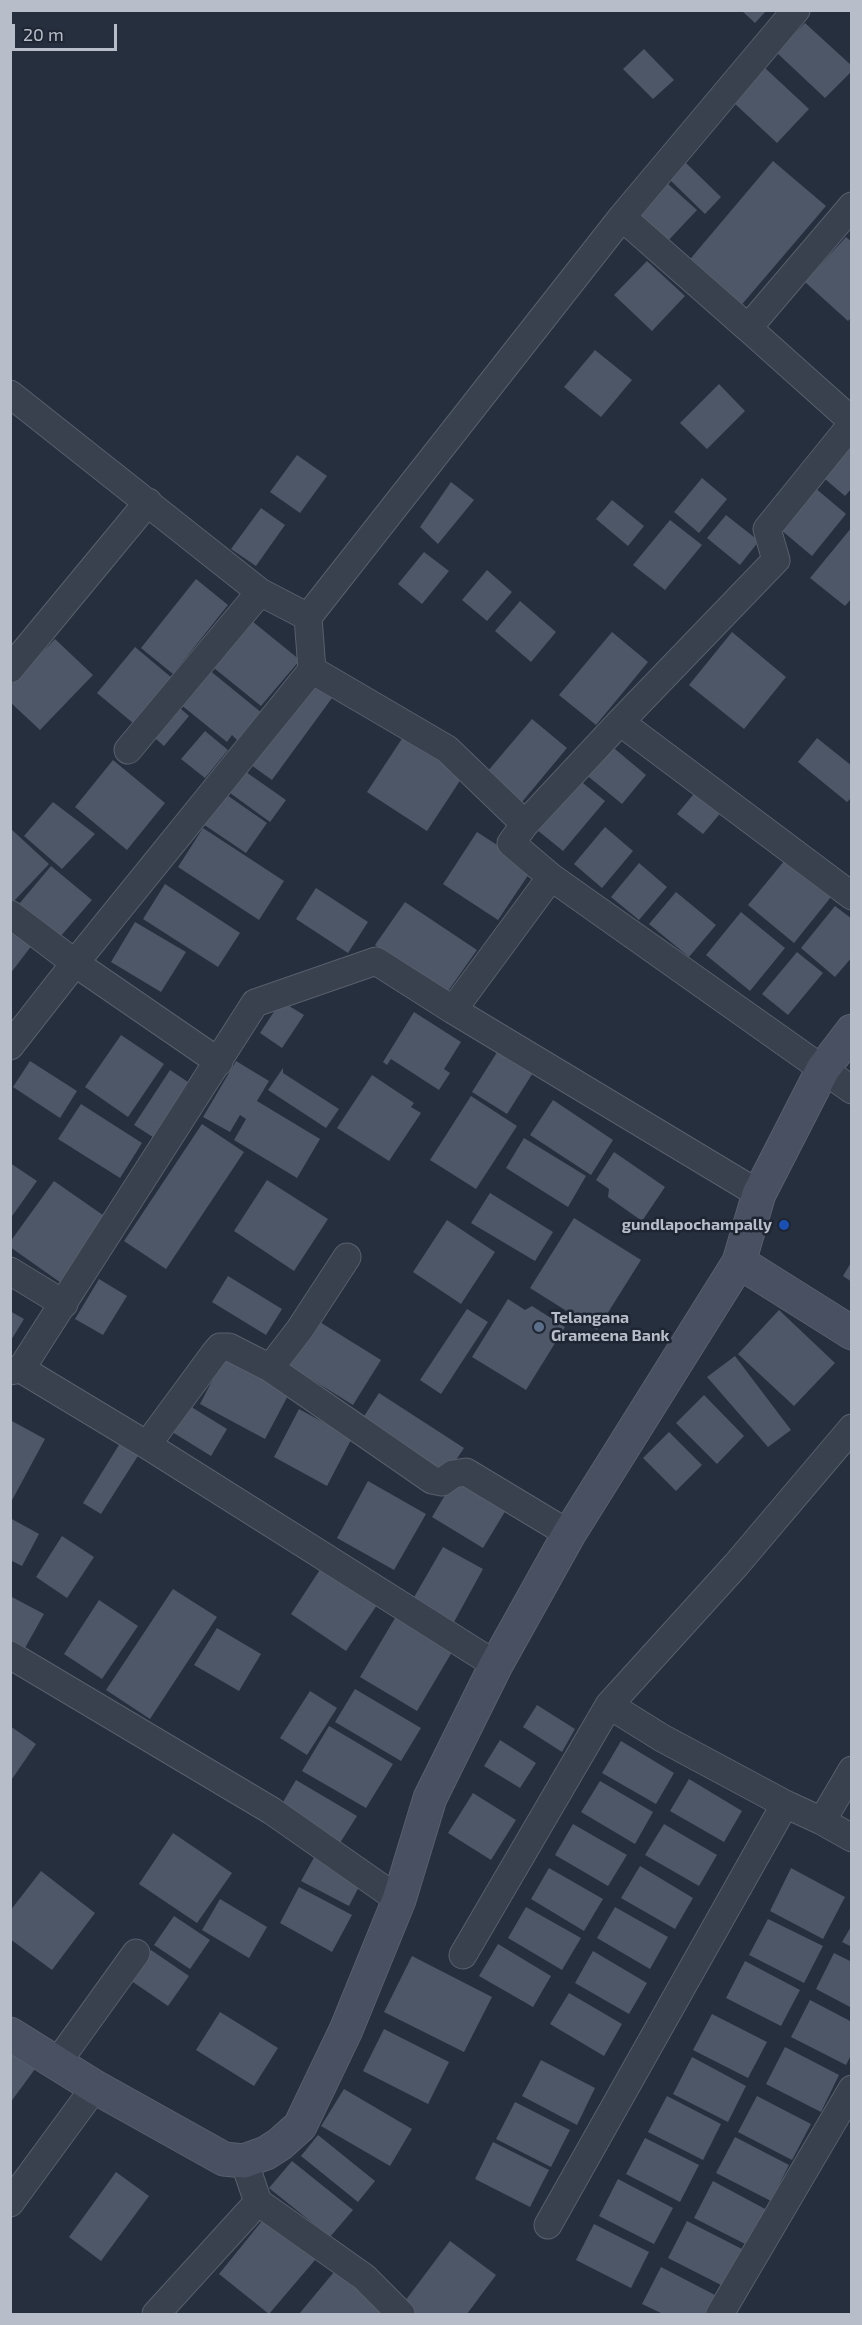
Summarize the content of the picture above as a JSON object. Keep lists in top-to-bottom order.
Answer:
{
  "places": ["gundlapochampally", "Telangana Grameena Bank"],
  "scale_bar": "20 m"
}
